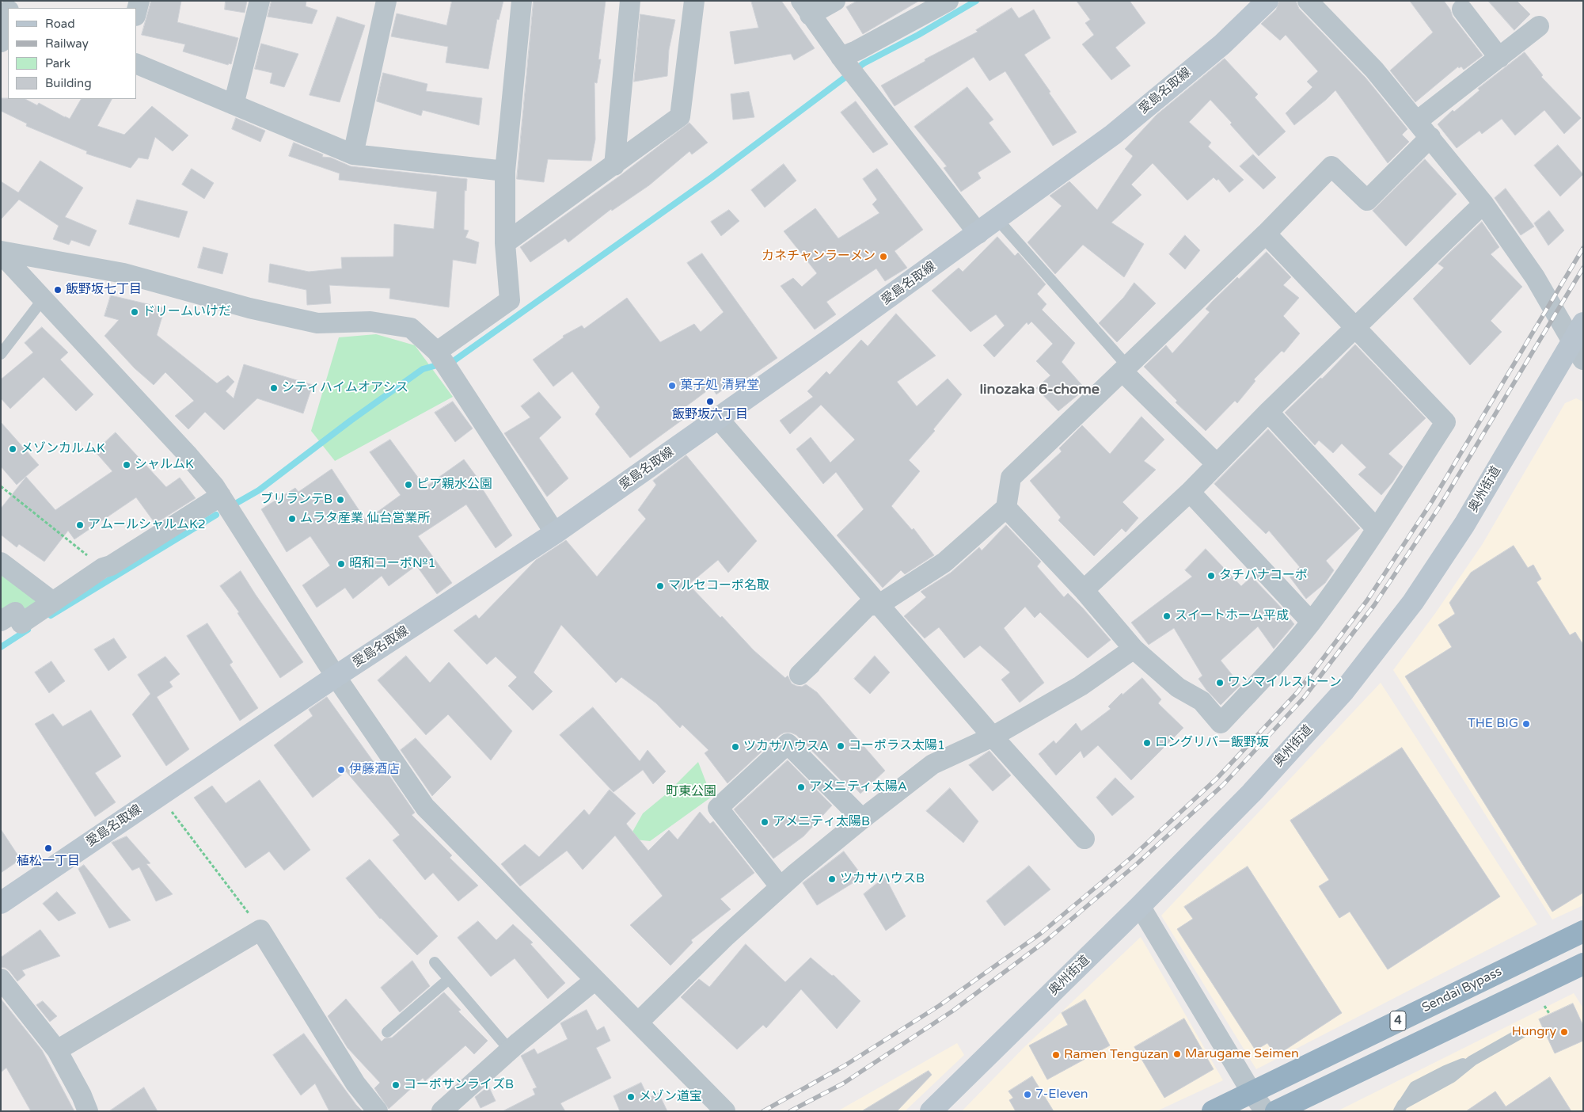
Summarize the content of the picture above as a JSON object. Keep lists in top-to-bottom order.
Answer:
{
  "streets": {
    "highway": ["Sendai Bypass", "4"],
    "main road": ["愛島名取線", "奥州街道"]
  },
  "districts": ["Iinozaka 6-chome"],
  "parks": ["町東公園"],
  "places": [
    "カネチャンラーメン",
    "飯野坂七丁目",
    "ドリームいけだ",
    "菓子処 清昇堂",
    "シティハイムオアシス",
    "飯野坂六丁目",
    "メゾンカルムK",
    "シャルムK",
    "ピア親水公園",
    "ブリランテB",
    "ムラタ産業 仙台営業所",
    "アムールシャルムK2",
    "昭和コーポ№1",
    "タチバナコーポ",
    "マルセコーポ名取",
    "スイートホーム平成",
    "ワンマイルストーン",
    "THE BIG",
    "ロングリバー飯野坂",
    "コーポラス太陽1",
    "ツカサハウスA",
    "伊藤酒店",
    "アメニティ太陽A",
    "アメニティ太陽B",
    "植松一丁目",
    "ツカサハウスB",
    "Hungry",
    "Marugame Seimen",
    "Ramen Tenguzan",
    "コーポサンライズB",
    "7-Eleven",
    "メゾン道宝"
  ],
  "legend": [
    "Road",
    "Railway",
    "Park",
    "Building"
  ]
}
